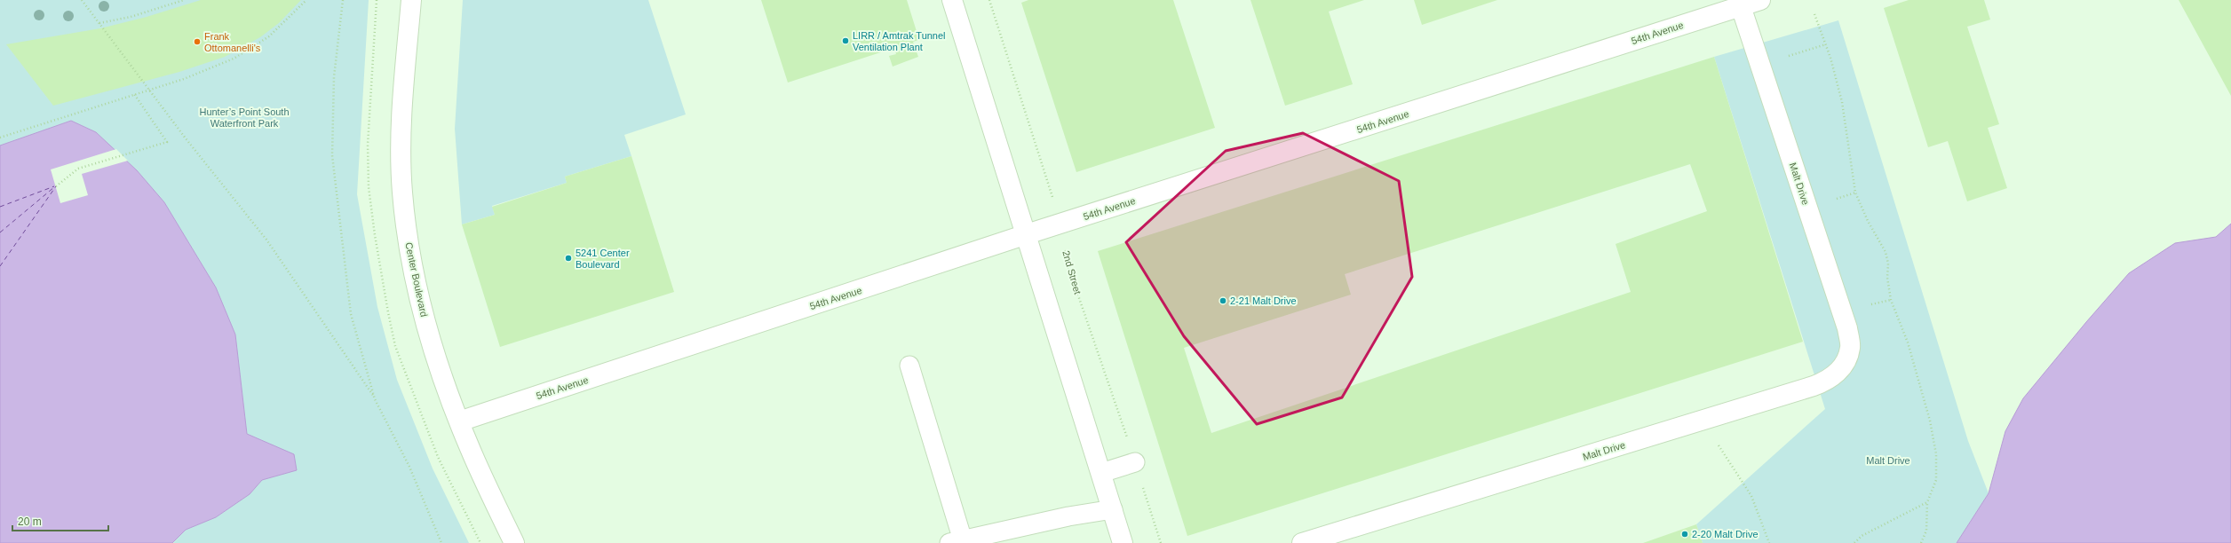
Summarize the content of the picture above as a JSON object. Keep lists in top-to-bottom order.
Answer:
{
  "streets": {
    "street": ["54th Avenue", "Malt Drive", "Center Boulevard"],
    "path": ["2nd Street"]
  },
  "crossings": [
    ["54th Avenue", "Malt Drive"],
    ["54th Avenue", "2nd Street"],
    ["54th Avenue", "Center Boulevard"]
  ],
  "parks": ["Hunter’s Point South Waterfront Park", "Malt Drive"],
  "places": [
    "LIRR / Amtrak Tunnel Ventilation Plant",
    "Frank Ottomanelli's",
    "5241 Center Boulevard",
    "2-21 Malt Drive",
    "2-20 Malt Drive"
  ],
  "scale_bar": "20 m"
}
